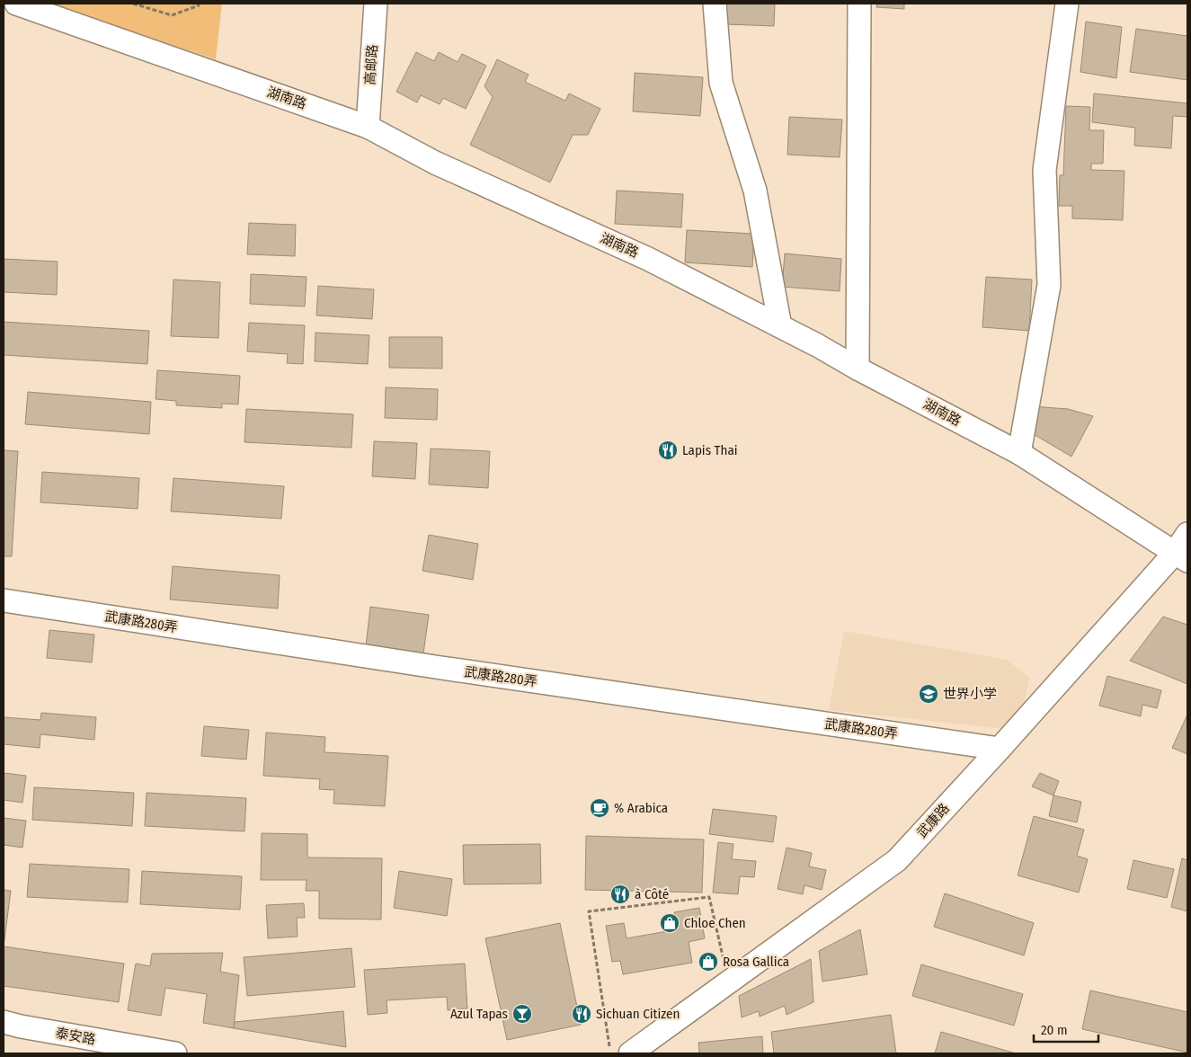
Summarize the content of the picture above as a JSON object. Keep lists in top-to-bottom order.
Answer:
{
  "streets": {
    "street": [
      "高邮路",
      "湖南路",
      "武康路280弄",
      "武康路",
      "泰安路"
    ]
  },
  "crossings": [
    ["高邮路", "湖南路"],
    ["湖南路", "武康路"],
    ["武康路280弄", "武康路"]
  ],
  "places": {
    "restaurant": ["Lapis Thai", "à Côté", "Sichuan Citizen"],
    "school or university": ["世界小学"],
    "cafe": ["% Arabica"],
    "shop": ["Chloe Chen", "Rosa Gallica"],
    "bar": ["Azul Tapas"]
  },
  "scale_bar": "20 m"
}
